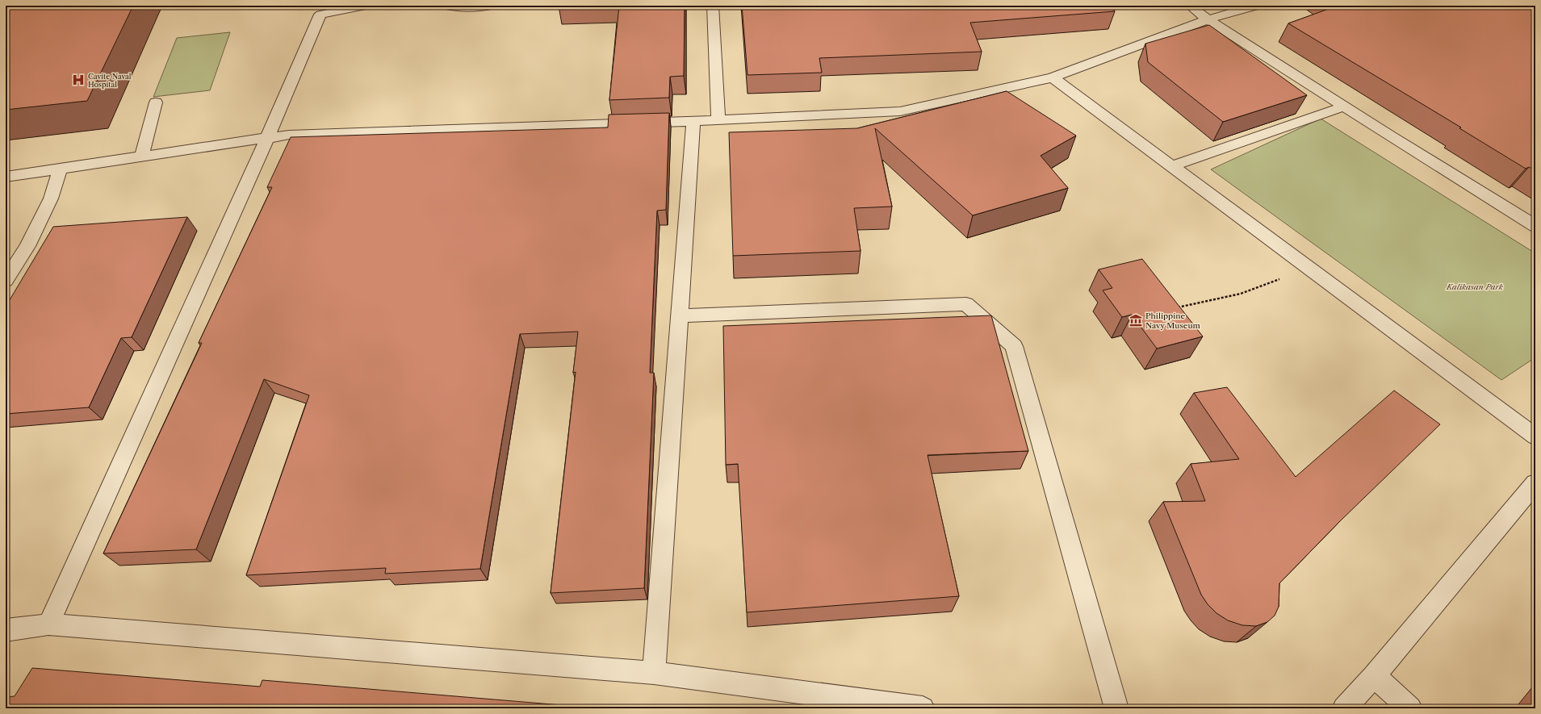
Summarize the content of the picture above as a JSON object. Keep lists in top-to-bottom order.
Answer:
{
  "parks": ["Kalikasan Park"],
  "places": {
    "hospital": ["Cavite Naval Hospital"],
    "museum": ["Philippine Navy Museum"]
  }
}
